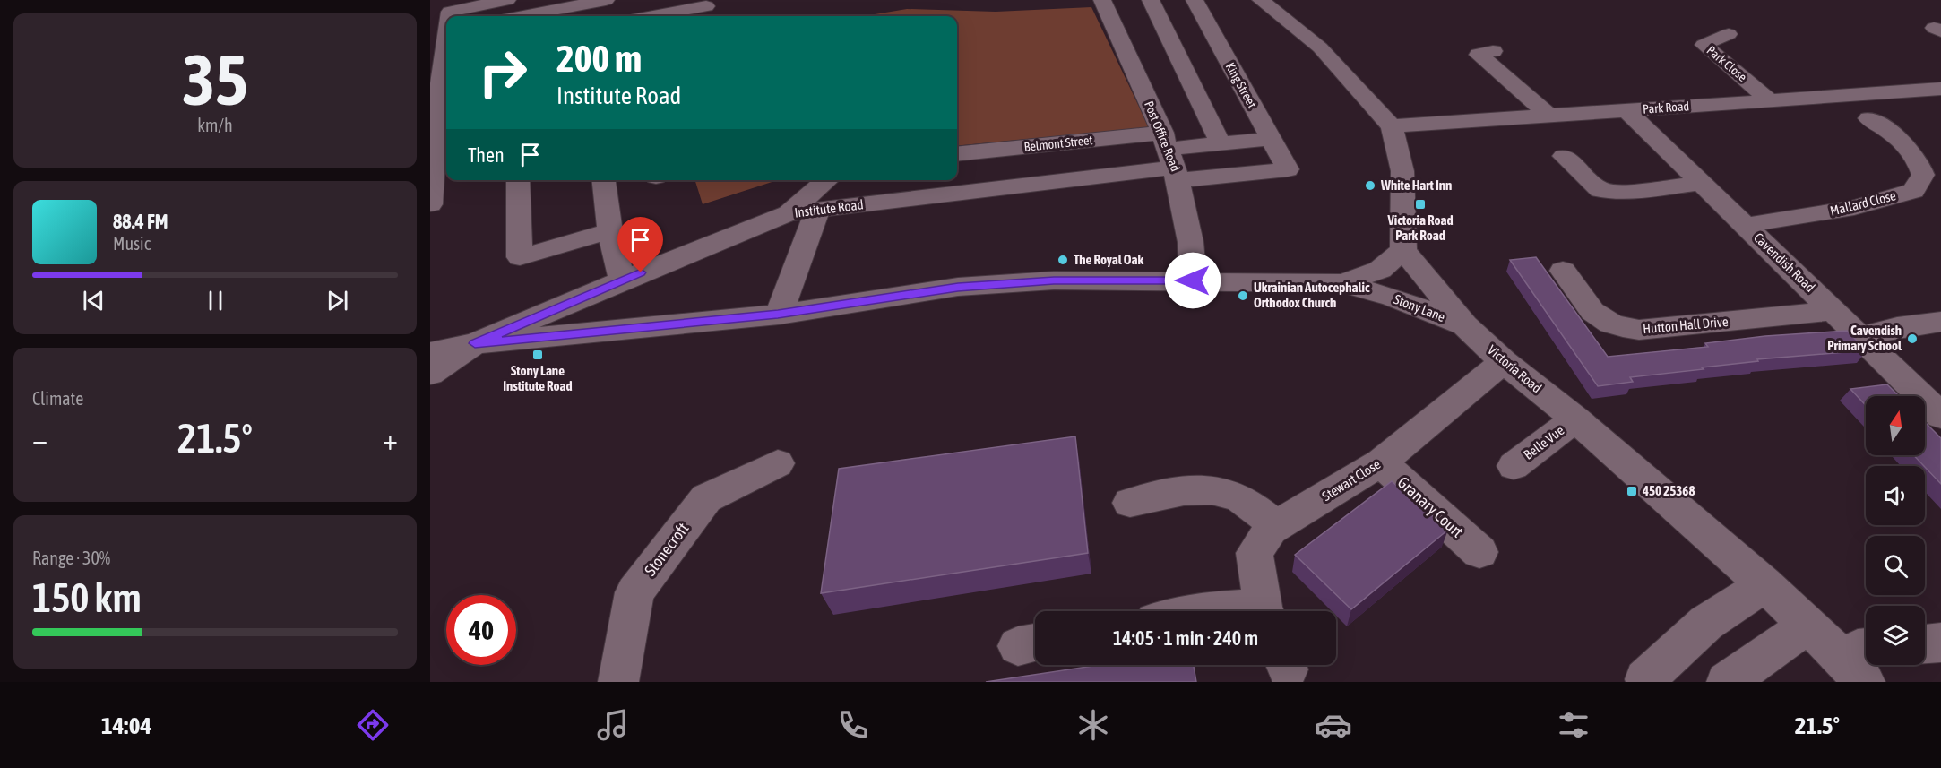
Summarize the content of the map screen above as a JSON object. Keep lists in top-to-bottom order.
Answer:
{
  "streets": {
    "street": [
      "Park Close",
      "King Street",
      "Park Road",
      "Post Office Road",
      "Belmont Street",
      "Mallard Close",
      "Institute Road",
      "Cavendish Road",
      "Stony Lane",
      "Hutton Hall Drive",
      "Victoria Road",
      "Belle Vue",
      "Stewart Close",
      "Granary Court",
      "Stonecroft"
    ]
  },
  "crossings": [
    ["Park Close", "Park Road"],
    ["King Street", "Institute Road"],
    ["Park Road", "Cavendish Road"],
    ["Post Office Road", "Belmont Street"],
    ["Post Office Road", "Institute Road"],
    ["Post Office Road", "Stony Lane"],
    ["Belmont Street", "Institute Road"],
    ["Mallard Close", "Cavendish Road"],
    ["Institute Road", "Stony Lane"],
    ["Cavendish Road", "Hutton Hall Drive"],
    ["Stony Lane", "Victoria Road"],
    ["Victoria Road", "Belle Vue"],
    ["Victoria Road", "Stewart Close"],
    ["Stewart Close", "Granary Court"]
  ],
  "places": {
    "other": [
      "White Hart Inn",
      "The Royal Oak",
      "Ukrainian Autocephalic Orthodox Church",
      "Cavendish Primary School"
    ],
    "transit": ["Victoria Road Park Road", "Stony Lane Institute Road", "450 25368"]
  },
  "north": "top",
  "page": {
    "tile": [
      ["35", "km/h"],
      "Climate",
      ["Range · 30%", "150 km"]
    ],
    "turn": ["200 m", "Institute Road"],
    "then": "Then",
    "song": ["88.4 FM", "Music"],
    "heat": ["−", "21.5°", "+"],
    "limit": "40",
    "trip": "14:05 · 1 min · 240 m",
    "tabs": ["14:04", "21.5°"]
  }
}
